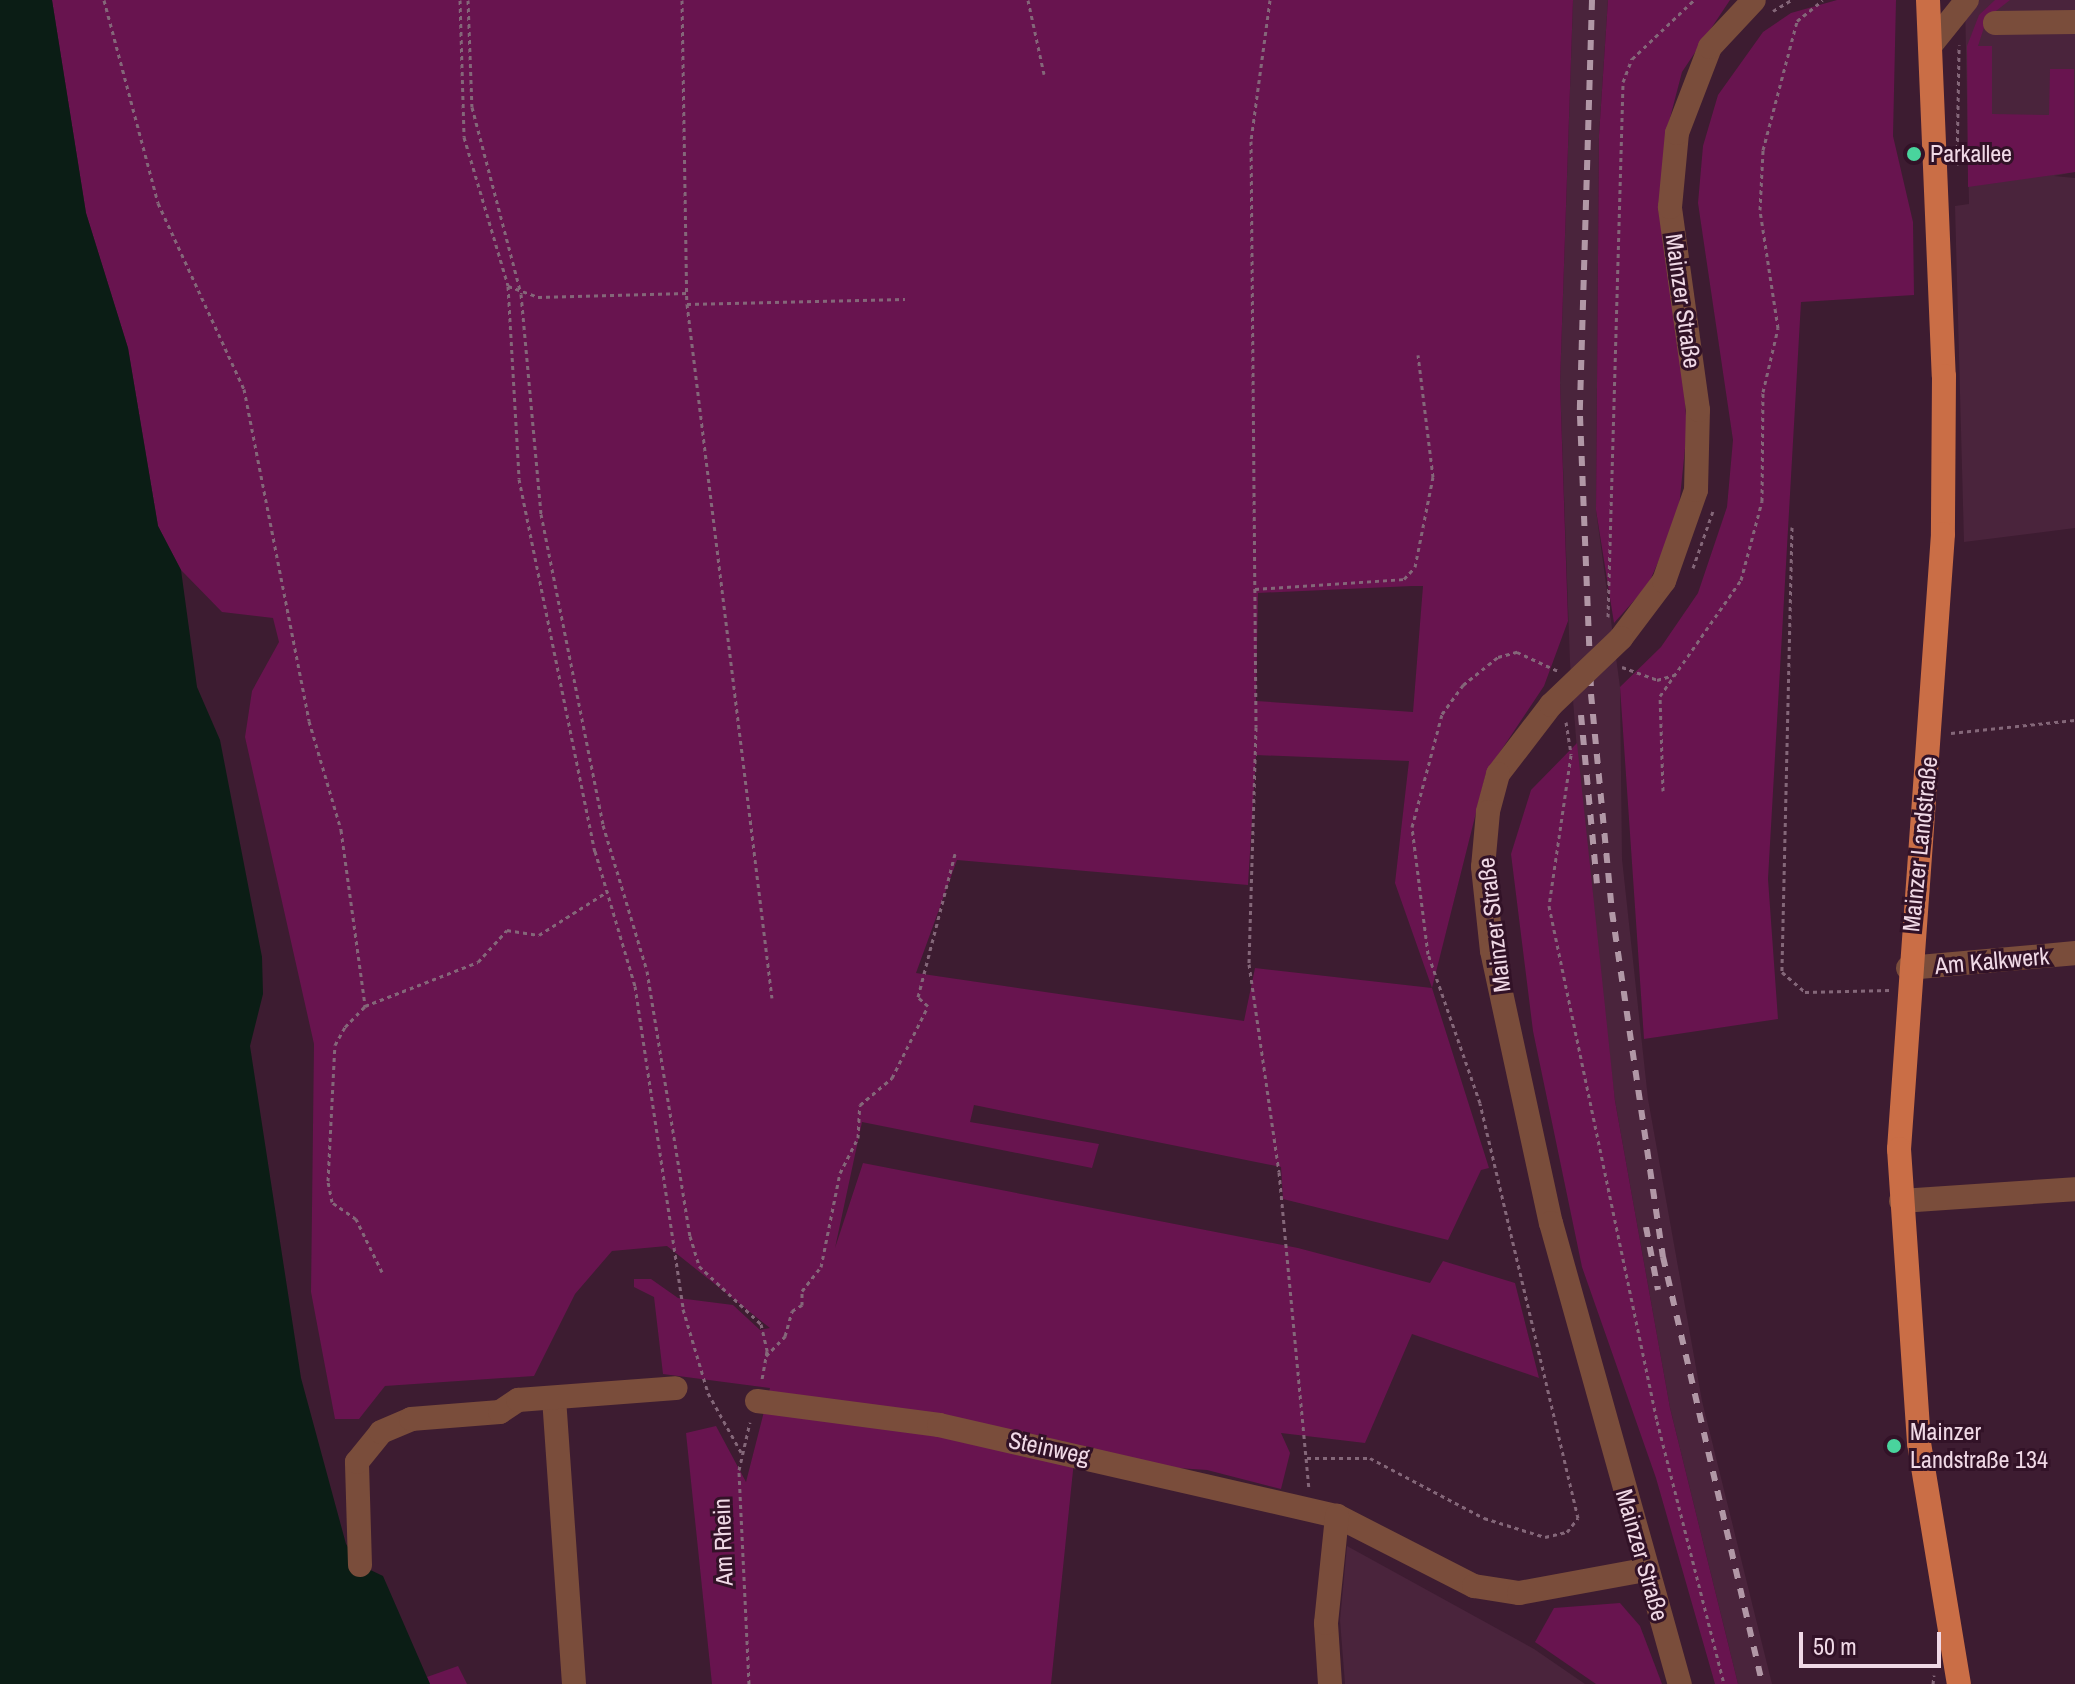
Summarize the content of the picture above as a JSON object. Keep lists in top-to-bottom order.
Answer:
{
  "streets": {
    "main road": ["Mainzer Landstraße"],
    "street": ["Mainzer Straße", "Am Kalkwerk", "Steinweg"],
    "path": ["Am Rhein"]
  },
  "crossings": [
    ["Mainzer Straße", "Steinweg"],
    ["Mainzer Landstraße", "Am Kalkwerk"],
    ["Steinweg", "Am Rhein"]
  ],
  "places": ["Parkallee", "Mainzer Landstraße 134"],
  "scale_bar": "50 m"
}
